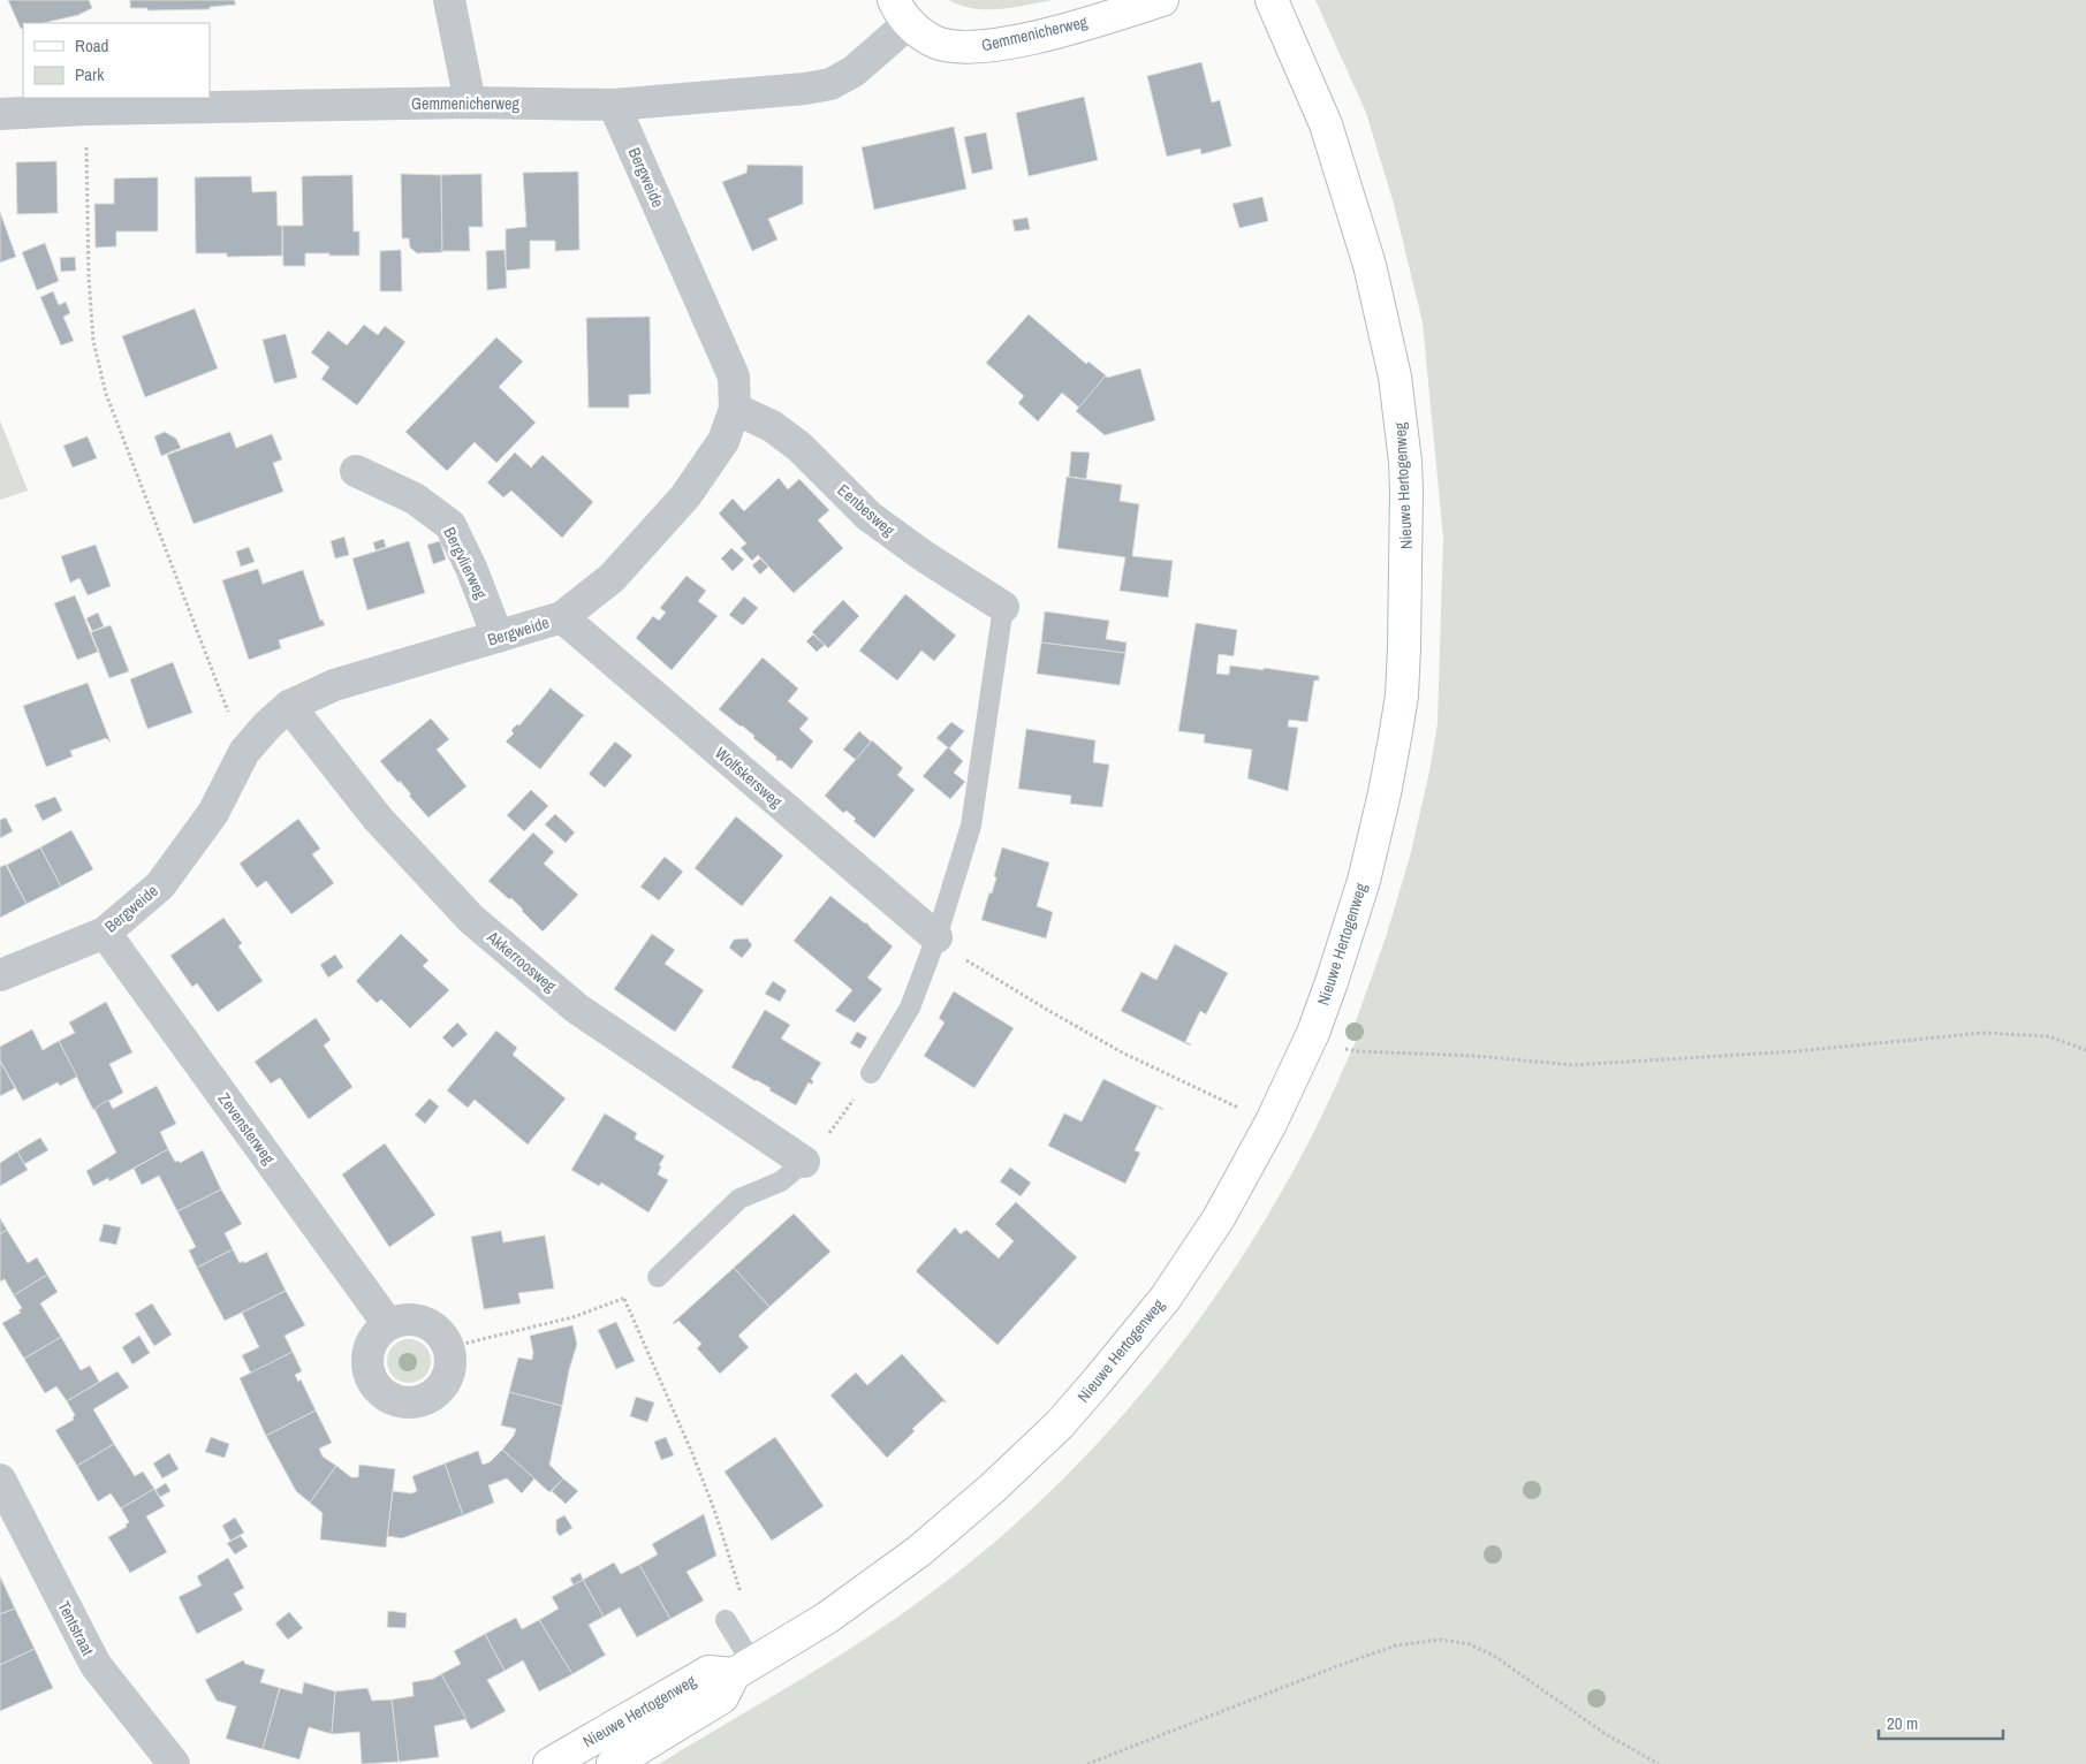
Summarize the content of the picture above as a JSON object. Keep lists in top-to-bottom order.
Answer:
{
  "streets": {
    "main road": ["Gemmenicherweg", "Nieuwe Hertogenweg"],
    "street": [
      "Bergweide",
      "Eenbesweg",
      "Bergvlierweg",
      "Wolfskersweg",
      "Akkerroosweg",
      "Zevensterweg",
      "Tentstraat"
    ]
  },
  "crossings": [
    ["Gemmenicherweg", "Bergweide"],
    ["Bergweide", "Eenbesweg"],
    ["Bergweide", "Bergvlierweg"],
    ["Bergweide", "Wolfskersweg"],
    ["Bergweide", "Akkerroosweg"],
    ["Bergweide", "Zevensterweg"]
  ],
  "legend": ["Road", "Park"],
  "scale_bar": "20 m"
}
